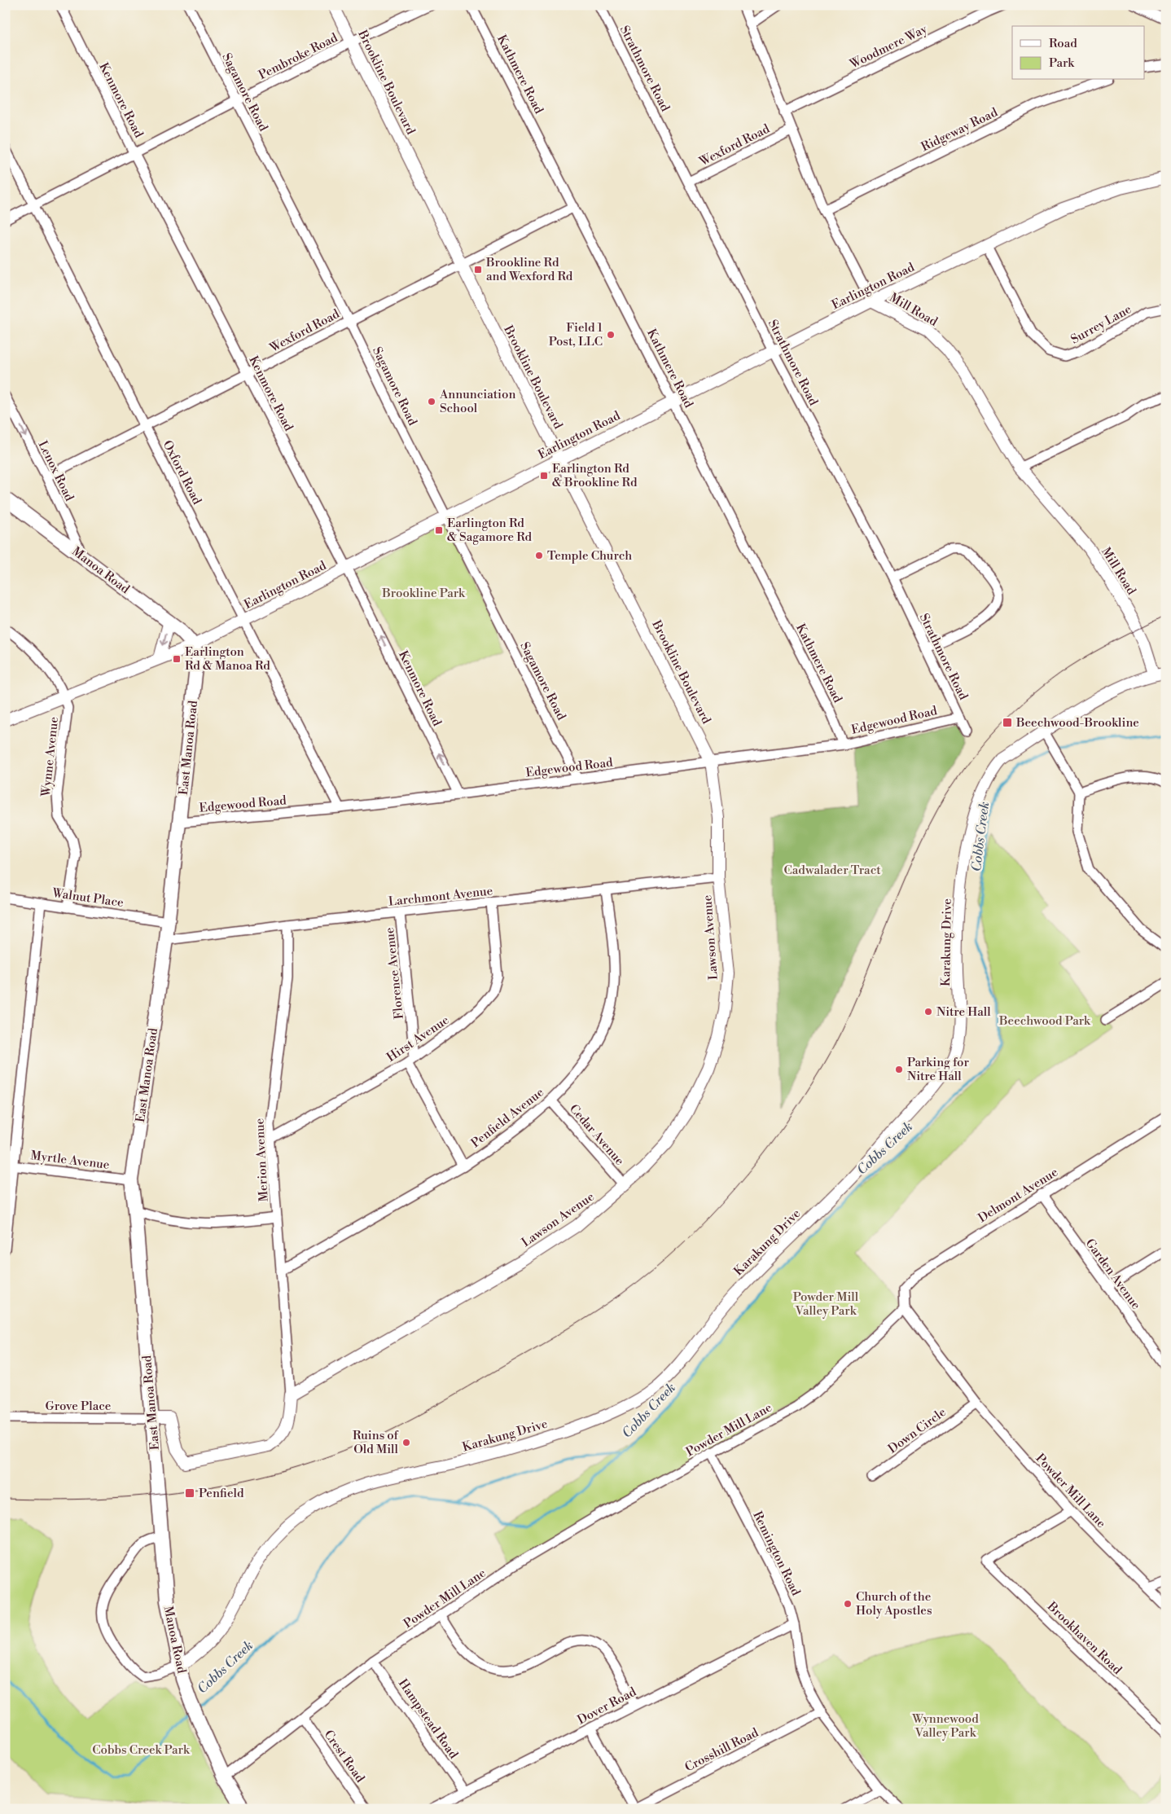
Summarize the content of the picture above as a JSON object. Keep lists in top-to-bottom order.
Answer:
{
  "streets": {
    "main road": ["Manoa Road", "East Manoa Road"],
    "street": [
      "Woodmere Way",
      "Pembroke Road",
      "Strathmore Road",
      "Kathmere Road",
      "Brookline Boulevard",
      "Sagamore Road",
      "Kenmore Road",
      "Ridgeway Road",
      "Wexford Road",
      "Earlington Road",
      "Mill Road",
      "Surrey Lane",
      "Lenox Road",
      "Oxford Road",
      "Edgewood Road",
      "Wynne Avenue",
      "Larchmont Avenue",
      "Walnut Place",
      "Lawson Avenue",
      "Karakung Drive",
      "Florence Avenue",
      "Hirst Avenue",
      "Penfield Avenue",
      "Cedar Avenue",
      "Myrtle Avenue",
      "Merion Avenue",
      "Delmont Avenue",
      "Garden Avenue",
      "Grove Place",
      "Powder Mill Lane",
      "Down Circle",
      "Remington Road",
      "Brookhaven Road",
      "Dover Road",
      "Hampstead Road",
      "Crosshill Road",
      "Crest Road"
    ]
  },
  "crossings": [
    ["Woodmere Way", "Mill Road"],
    ["Pembroke Road", "Brookline Boulevard"],
    ["Pembroke Road", "Sagamore Road"],
    ["Pembroke Road", "Kenmore Road"],
    ["Pembroke Road", "Oxford Road"],
    ["Strathmore Road", "Wexford Road"],
    ["Strathmore Road", "Earlington Road"],
    ["Strathmore Road", "Edgewood Road"],
    ["Kathmere Road", "Wexford Road"],
    ["Kathmere Road", "Earlington Road"],
    ["Kathmere Road", "Edgewood Road"],
    ["Brookline Boulevard", "Wexford Road"],
    ["Brookline Boulevard", "Earlington Road"],
    ["Brookline Boulevard", "Edgewood Road"],
    ["Brookline Boulevard", "Lawson Avenue"],
    ["Sagamore Road", "Wexford Road"],
    ["Sagamore Road", "Earlington Road"],
    ["Sagamore Road", "Edgewood Road"],
    ["Kenmore Road", "Wexford Road"],
    ["Kenmore Road", "Earlington Road"],
    ["Kenmore Road", "Edgewood Road"],
    ["Ridgeway Road", "Mill Road"],
    ["Wexford Road", "Mill Road"],
    ["Wexford Road", "Lenox Road"],
    ["Wexford Road", "Oxford Road"],
    ["Earlington Road", "Mill Road"],
    ["Earlington Road", "Surrey Lane"],
    ["Earlington Road", "Oxford Road"],
    ["Earlington Road", "Manoa Road"],
    ["Earlington Road", "East Manoa Road"],
    ["Earlington Road", "Wynne Avenue"],
    ["Mill Road", "Karakung Drive"],
    ["Lenox Road", "Manoa Road"],
    ["Oxford Road", "Edgewood Road"],
    ["Manoa Road", "East Manoa Road"],
    ["Manoa Road", "Karakung Drive"],
    ["Manoa Road", "Powder Mill Lane"],
    ["Edgewood Road", "East Manoa Road"],
    ["Edgewood Road", "Lawson Avenue"],
    ["East Manoa Road", "Larchmont Avenue"],
    ["East Manoa Road", "Walnut Place"],
    ["East Manoa Road", "Myrtle Avenue"],
    ["East Manoa Road", "Grove Place"],
    ["Wynne Avenue", "Walnut Place"],
    ["Larchmont Avenue", "Lawson Avenue"],
    ["Larchmont Avenue", "Florence Avenue"],
    ["Larchmont Avenue", "Hirst Avenue"],
    ["Larchmont Avenue", "Penfield Avenue"],
    ["Larchmont Avenue", "Merion Avenue"],
    ["Lawson Avenue", "Cedar Avenue"],
    ["Lawson Avenue", "Merion Avenue"],
    ["Florence Avenue", "Hirst Avenue"],
    ["Florence Avenue", "Penfield Avenue"],
    ["Hirst Avenue", "Merion Avenue"],
    ["Penfield Avenue", "Cedar Avenue"],
    ["Penfield Avenue", "Merion Avenue"],
    ["Delmont Avenue", "Garden Avenue"],
    ["Delmont Avenue", "Powder Mill Lane"],
    ["Powder Mill Lane", "Down Circle"],
    ["Powder Mill Lane", "Remington Road"],
    ["Powder Mill Lane", "Brookhaven Road"],
    ["Powder Mill Lane", "Hampstead Road"],
    ["Powder Mill Lane", "Crest Road"],
    ["Remington Road", "Dover Road"],
    ["Remington Road", "Crosshill Road"],
    ["Dover Road", "Hampstead Road"]
  ],
  "one_way": ["Lenox Road"],
  "water": ["Cobbs Creek"],
  "parks": [
    "Brookline Park",
    "Cadwalader Tract",
    "Beechwood Park",
    "Powder Mill Valley Park",
    "Wynnewood Valley Park",
    "Cobbs Creek Park"
  ],
  "places": {
    "transit": [
      "Brookline Rd and Wexford Rd",
      "Earlington Rd & Brookline Rd",
      "Earlington Rd & Sagamore Rd",
      "Earlington Rd & Manoa Rd",
      "Beechwood-Brookline",
      "Penfield"
    ],
    "other": [
      "Field 1 Post, LLC",
      "Annunciation School",
      "Temple Church",
      "Nitre Hall",
      "Parking for Nitre Hall",
      "Ruins of Old Mill",
      "Church of the Holy Apostles"
    ]
  },
  "legend": ["Road", "Park"]
}
